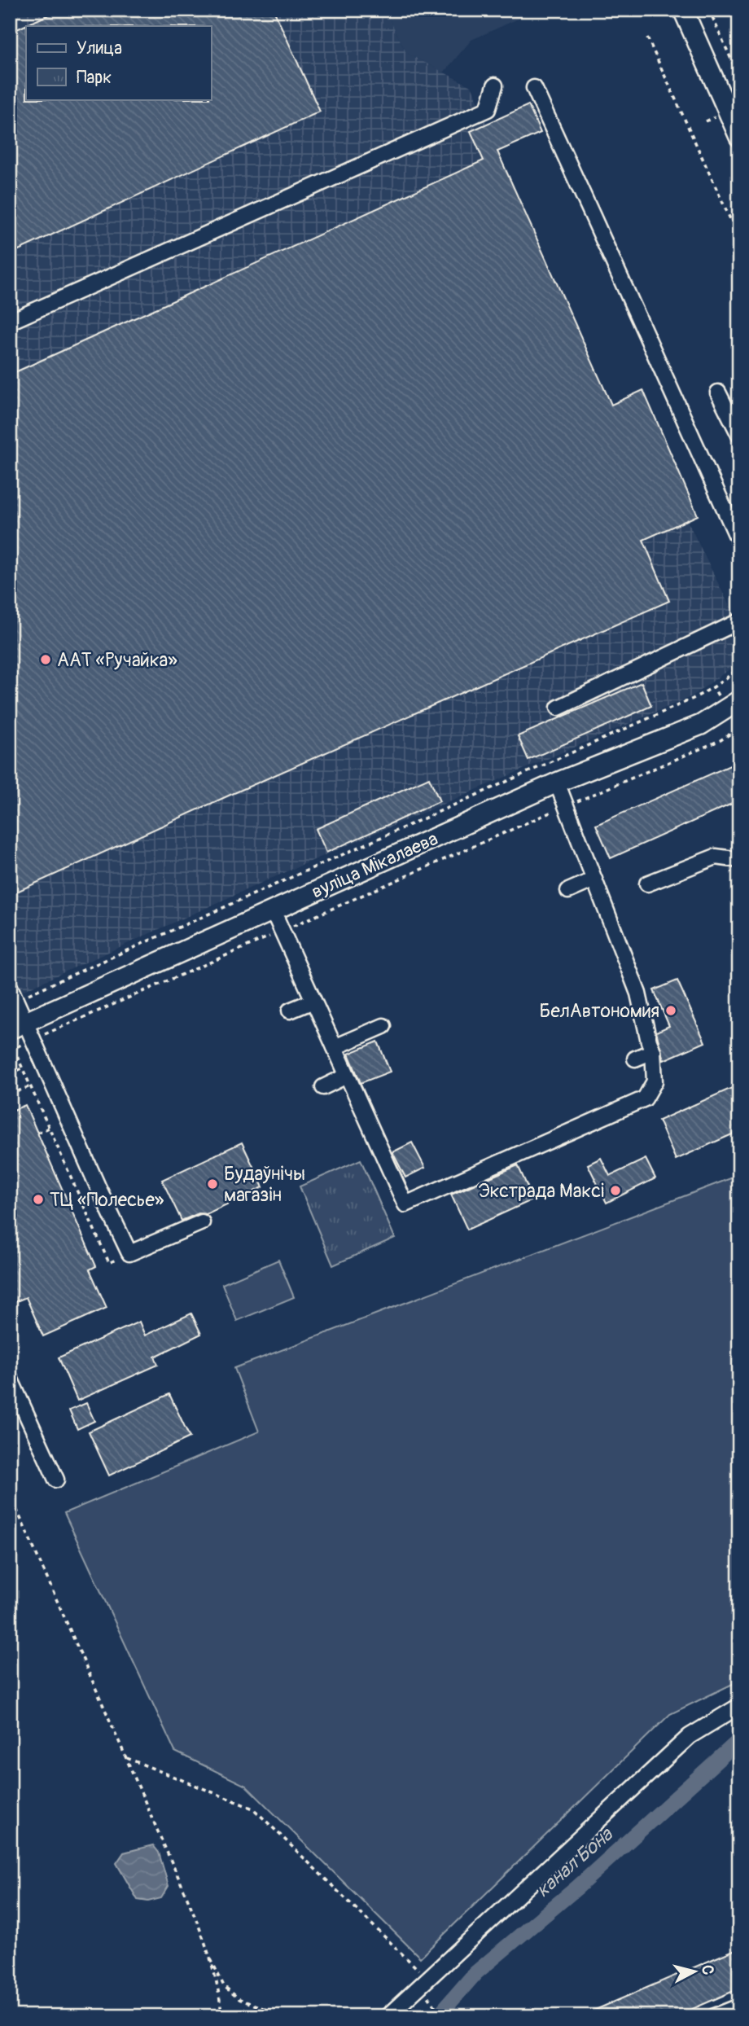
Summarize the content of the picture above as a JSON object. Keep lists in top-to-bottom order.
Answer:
{
  "streets": {
    "main road": ["вуліца Мікалаева"]
  },
  "water": ["канал Бона"],
  "places": [
    "ААТ «Ручайка»",
    "БелАвтономия",
    "Будаўнічы магазін",
    "Экстрада Максі",
    "ТЦ «Полесье»"
  ],
  "legend": ["Улица", "Парк"],
  "north": "right"
}
